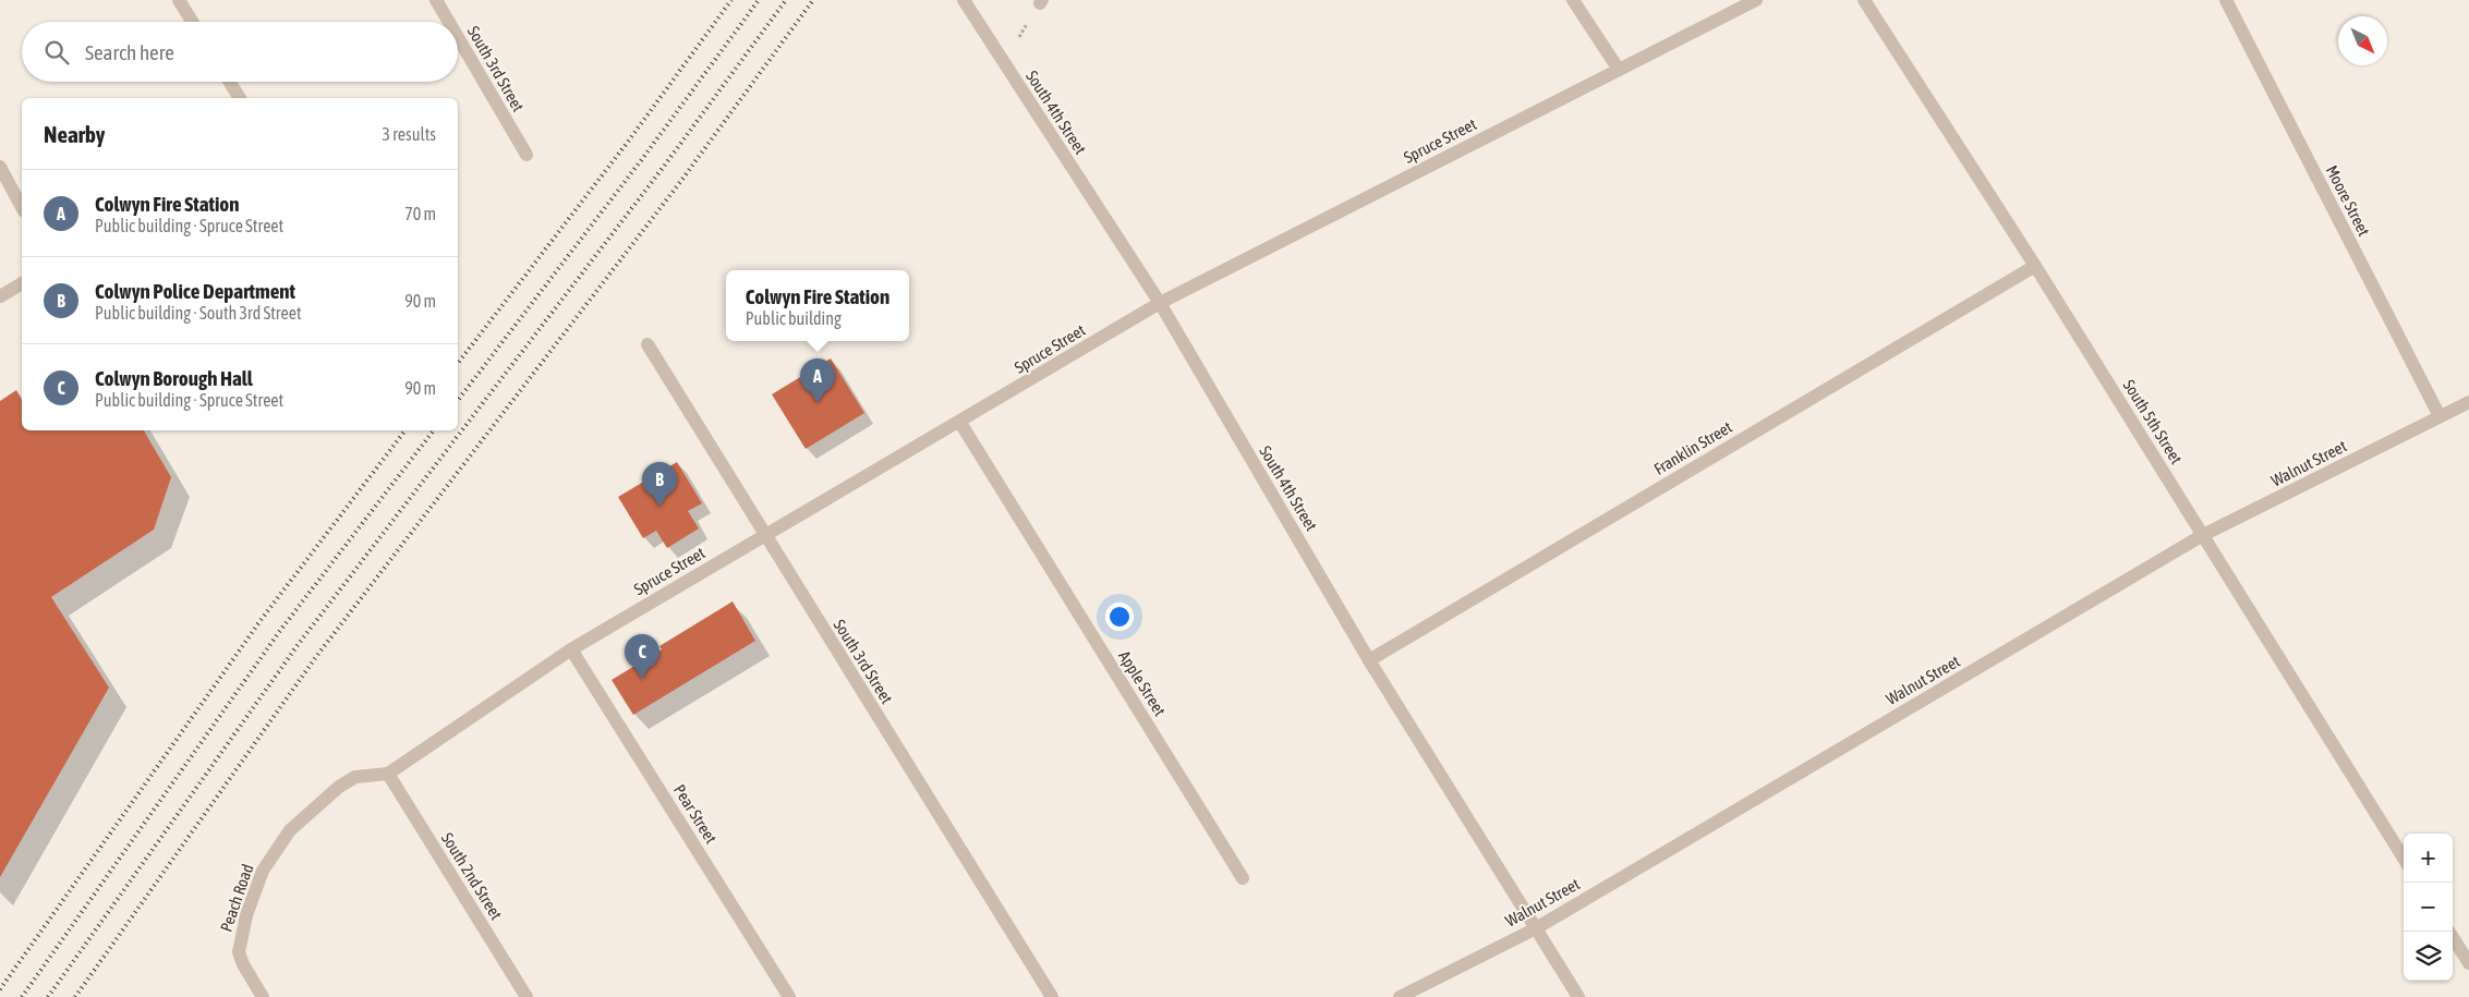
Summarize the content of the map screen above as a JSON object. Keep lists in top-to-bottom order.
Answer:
{
  "streets": {
    "street": [
      "South 3rd Street",
      "South 4th Street",
      "Spruce Street",
      "Moore Street",
      "South 5th Street",
      "Franklin Street",
      "Walnut Street",
      "Apple Street",
      "Pear Street",
      "South 2nd Street",
      "Peach Road"
    ]
  },
  "crossings": [
    ["South 3rd Street", "Spruce Street"],
    ["South 4th Street", "Spruce Street"],
    ["South 4th Street", "Franklin Street"],
    ["South 4th Street", "Walnut Street"],
    ["Spruce Street", "Apple Street"],
    ["Spruce Street", "Pear Street"],
    ["Spruce Street", "South 2nd Street"],
    ["Spruce Street", "Peach Road"],
    ["Moore Street", "Walnut Street"],
    ["South 5th Street", "Franklin Street"],
    ["South 5th Street", "Walnut Street"],
    ["South 2nd Street", "Peach Road"]
  ],
  "north": "bottom right",
  "page": {
    "search": "Search here",
    "heading": ["Nearby", "3 results"],
    "list": [
      {
        "mark": "A",
        "name": "Colwyn Fire Station",
        "note": "Public building · Spruce Street",
        "value": "70 m"
      },
      {
        "mark": "B",
        "name": "Colwyn Police Department",
        "note": "Public building · South 3rd Street",
        "value": "90 m"
      },
      {
        "mark": "C",
        "name": "Colwyn Borough Hall",
        "note": "Public building · Spruce Street",
        "value": "90 m"
      }
    ],
    "popup": ["Colwyn Fire Station", "Public building"],
    "pins": ["A", "B", "C"],
    "map_buttons": ["+", "−"]
  }
}
